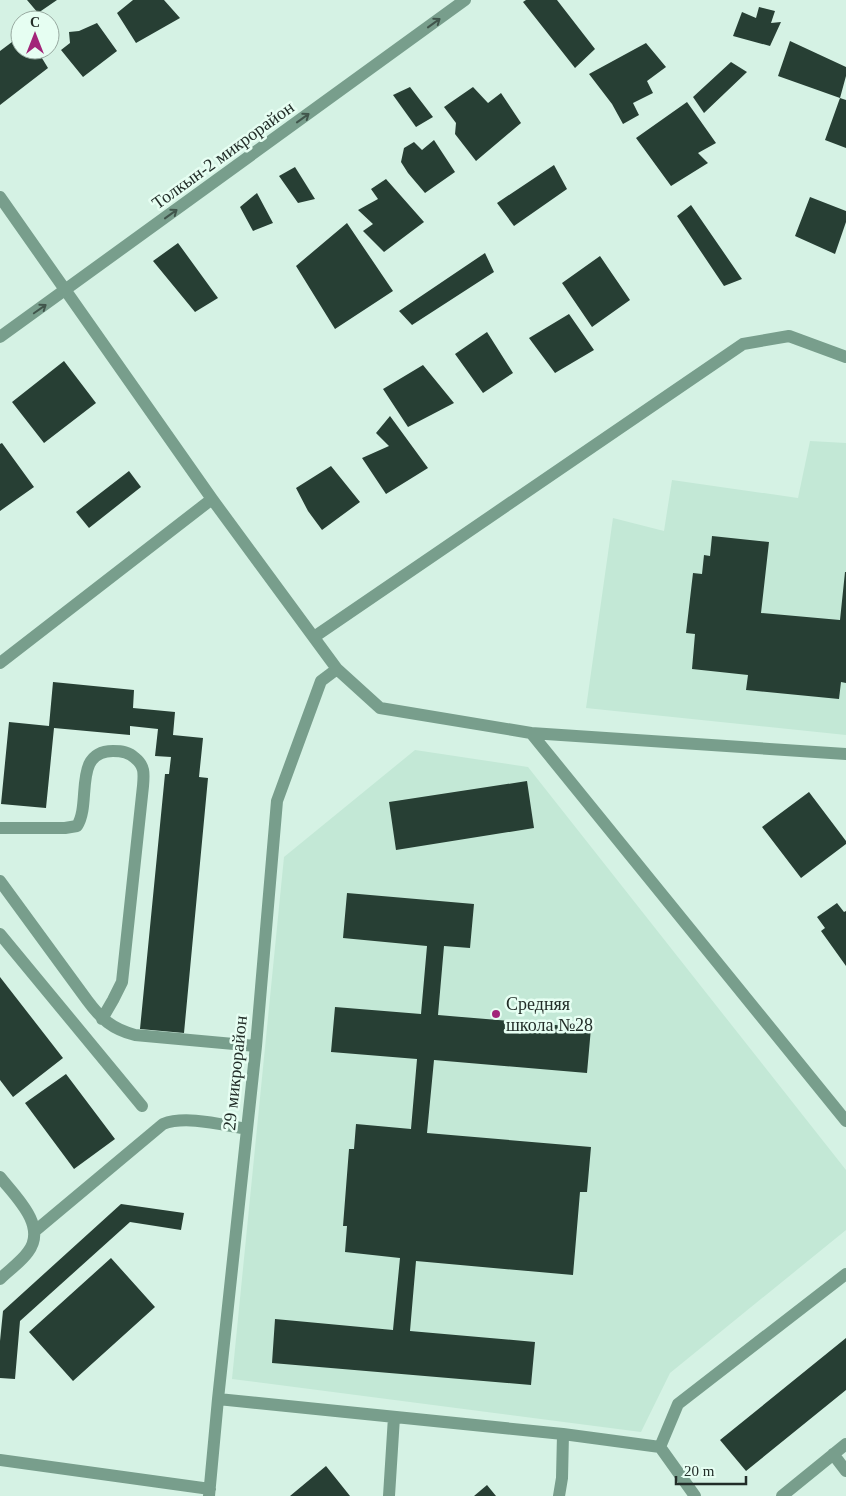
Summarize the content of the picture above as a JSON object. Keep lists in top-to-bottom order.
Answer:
{
  "streets": {
    "street": ["Толкын-2 микрорайон", "29 микрорайон"]
  },
  "one_way": ["Толкын-2 микрорайон"],
  "places": ["Средняя школа №28"],
  "scale_bar": "20 m",
  "north": "top"
}
